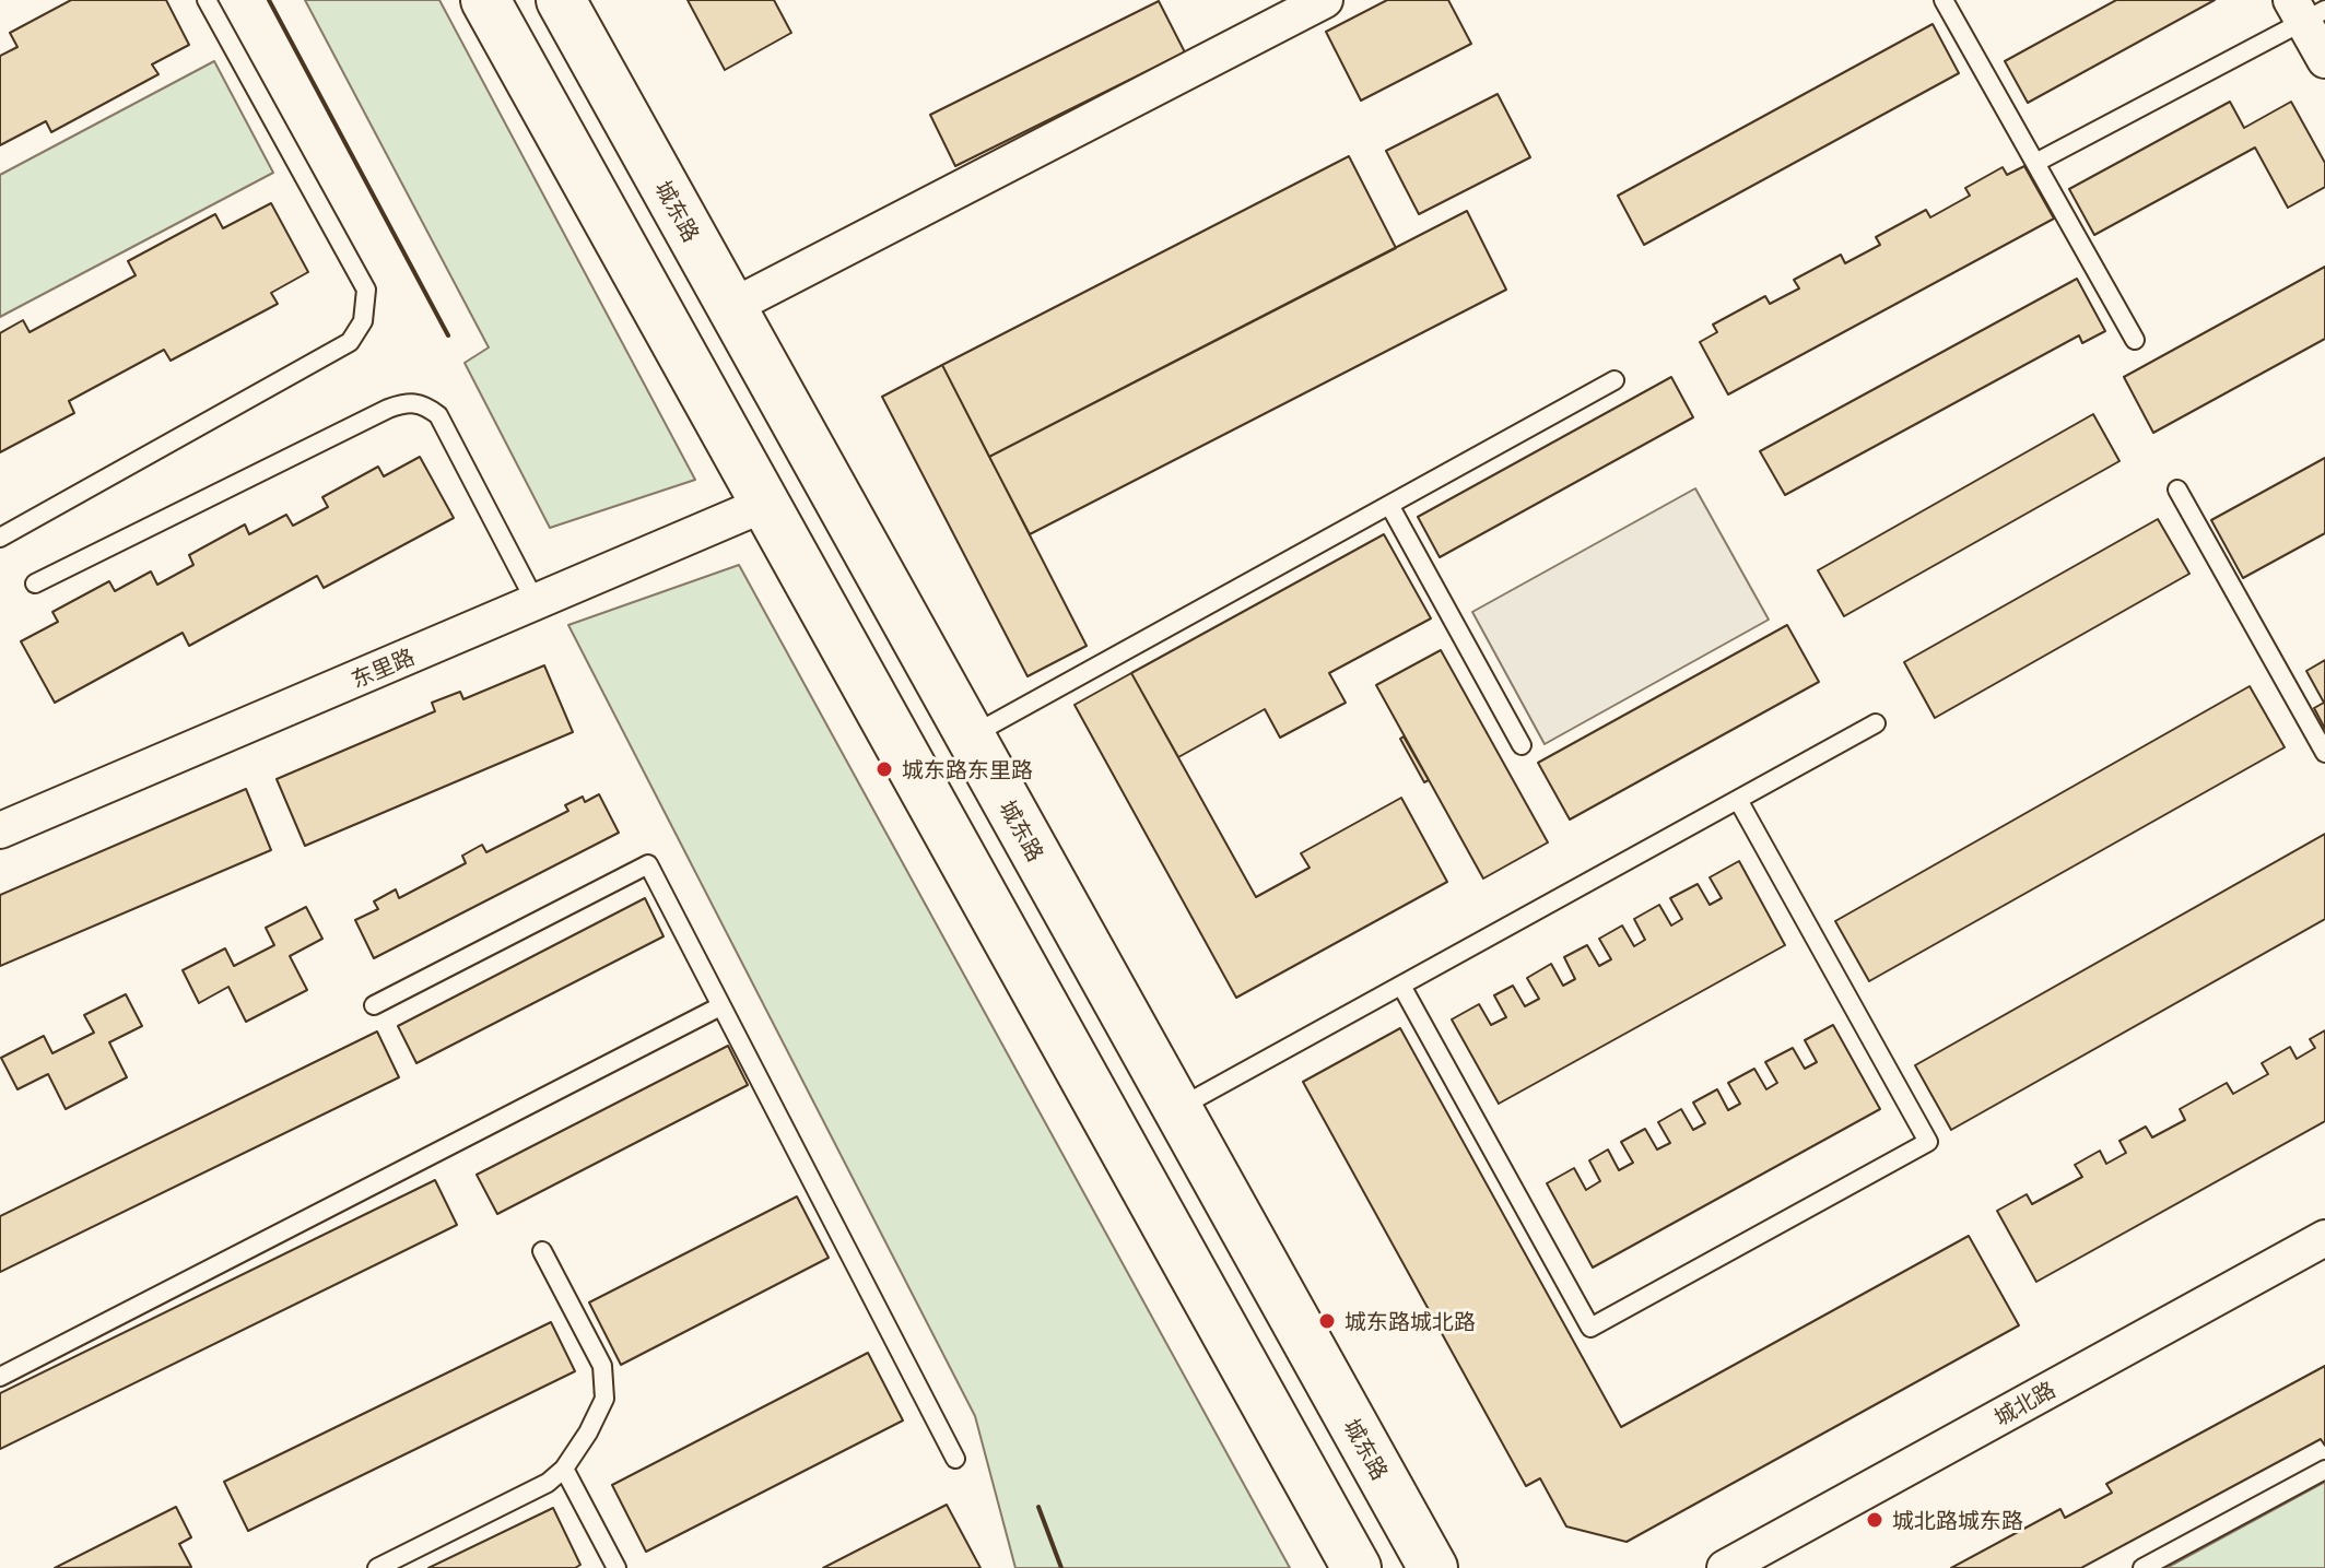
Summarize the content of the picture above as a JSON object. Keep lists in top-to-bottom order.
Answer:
{
  "streets": {
    "main road": ["城东路"],
    "street": ["东里路", "城北路"]
  },
  "places": ["城东路东里路", "城东路城北路", "城北路城东路"]
}
